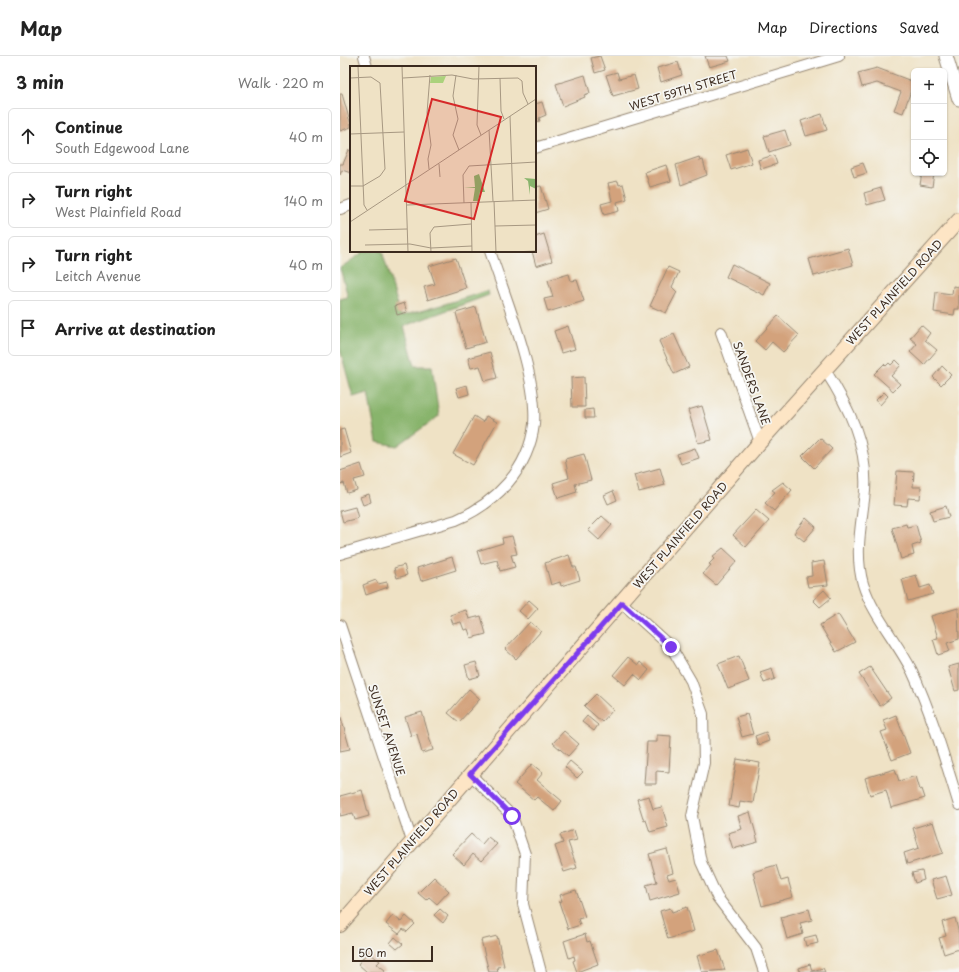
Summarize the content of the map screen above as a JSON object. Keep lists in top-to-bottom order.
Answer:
{
  "streets": {
    "main road": ["WEST PLAINFIELD ROAD"],
    "street": ["WEST 59TH STREET", "SANDERS LANE", "SUNSET AVENUE"]
  },
  "crossings": [
    ["WEST PLAINFIELD ROAD", "SANDERS LANE"],
    ["WEST PLAINFIELD ROAD", "SUNSET AVENUE"]
  ],
  "scale_bar": "50 m",
  "page": {
    "header": "Map",
    "nav": ["Map", "Directions", "Saved"],
    "heading": ["3 min", "Walk · 220 m"],
    "map_buttons": ["+", "−"],
    "list": [
      ["Continue", "South Edgewood Lane", "40 m"],
      ["Turn right", "West Plainfield Road", "140 m"],
      ["Turn right", "Leitch Avenue", "40 m"],
      "Arrive at destination"
    ],
    "scale": "50 m"
  }
}
